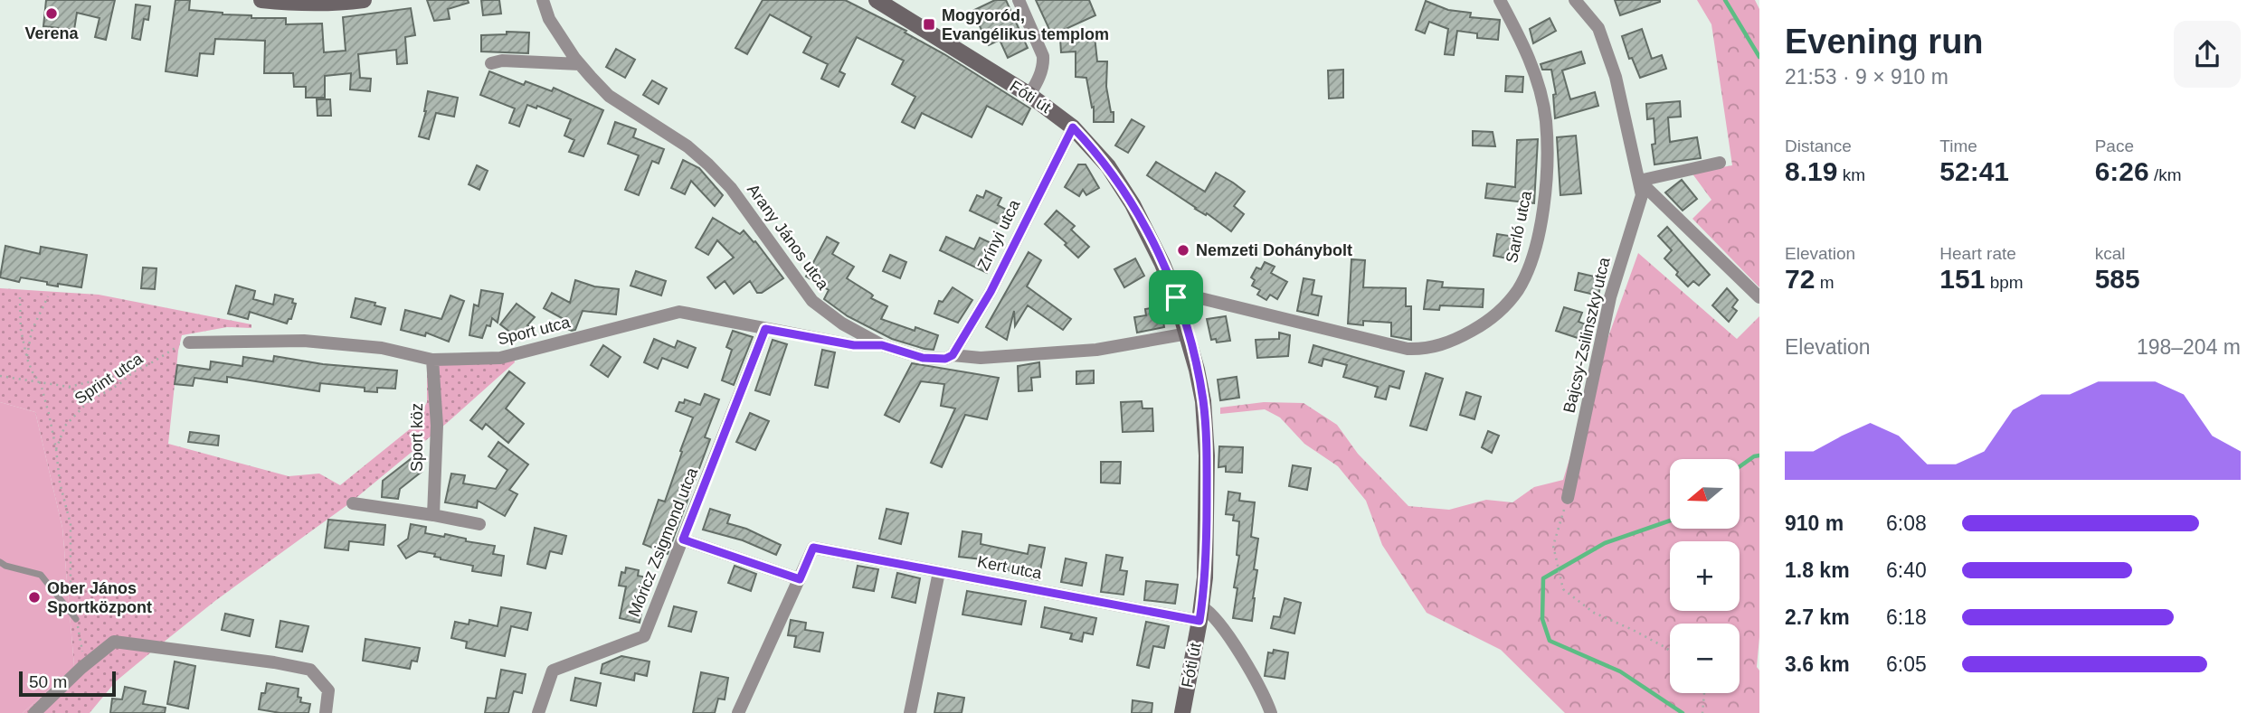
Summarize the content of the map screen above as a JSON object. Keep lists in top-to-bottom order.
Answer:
{
  "streets": {
    "main road": ["Fóti út"],
    "street": [
      "Sarló utca",
      "Zrínyi utca",
      "Arany János utca",
      "Sport utca",
      "Bajcsy-Zsilinszky utca",
      "Sport köz",
      "Móricz Zsigmond utca",
      "Kert utca"
    ],
    "path": ["Sprint utca"]
  },
  "crossings": [
    ["Fóti út", "Sarló utca"],
    ["Fóti út", "Zrínyi utca"],
    ["Fóti út", "Arany János utca"],
    ["Fóti út", "Kert utca"],
    ["Zrínyi utca", "Arany János utca"],
    ["Arany János utca", "Sport utca"],
    ["Sport utca", "Sprint utca"],
    ["Sport utca", "Sport köz"],
    ["Sport utca", "Móricz Zsigmond utca"]
  ],
  "places": {
    "other": ["Verena", "Nemzeti Dohánybolt", "Ober János Sportközpont"],
    "transit": ["Mogyoród, Evangélikus templom"]
  },
  "scale_bar": "50 m",
  "north": "left",
  "page": {
    "heading": ["Evening run", "21:53 · 9 × 910 m"],
    "stats": [
      ["Distance", "8.19 km"],
      ["Time", "52:41"],
      ["Pace", "6:26 /km"],
      ["Elevation", "72 m"],
      ["Heart rate", "151 bpm"],
      ["kcal", "585"]
    ],
    "chart": ["Elevation", "198–204 m"],
    "map_buttons": ["+", "−"],
    "list": [
      {
        "name": "910 m",
        "note": "6:08"
      },
      {
        "name": "1.8 km",
        "note": "6:40"
      },
      {
        "name": "2.7 km",
        "note": "6:18"
      },
      {
        "name": "3.6 km",
        "note": "6:05"
      }
    ],
    "scale": "50 m"
  }
}
